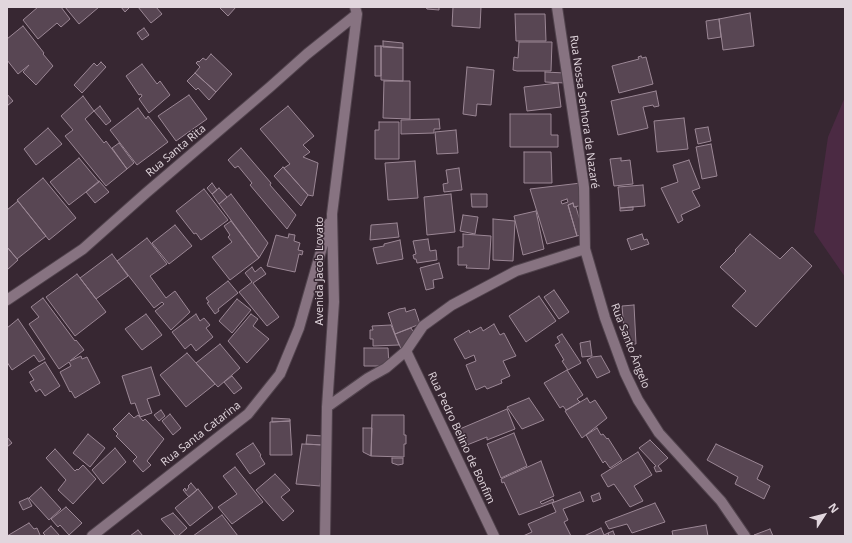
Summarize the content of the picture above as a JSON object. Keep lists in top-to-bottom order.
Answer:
{
  "streets": {
    "street": [
      "Rua Nossa Senhora de Nazaré",
      "Rua Santa Rita",
      "Avenida Jacob Lovato",
      "Rua Santo Ângelo",
      "Rua Santa Catarina",
      "Rua Pedro Belino de Bonfim"
    ]
  },
  "crossings": [
    ["Rua Nossa Senhora de Nazaré", "Rua Santo Ângelo"],
    ["Rua Santa Rita", "Avenida Jacob Lovato"],
    ["Avenida Jacob Lovato", "Rua Santa Catarina"]
  ],
  "north": "top right"
}
